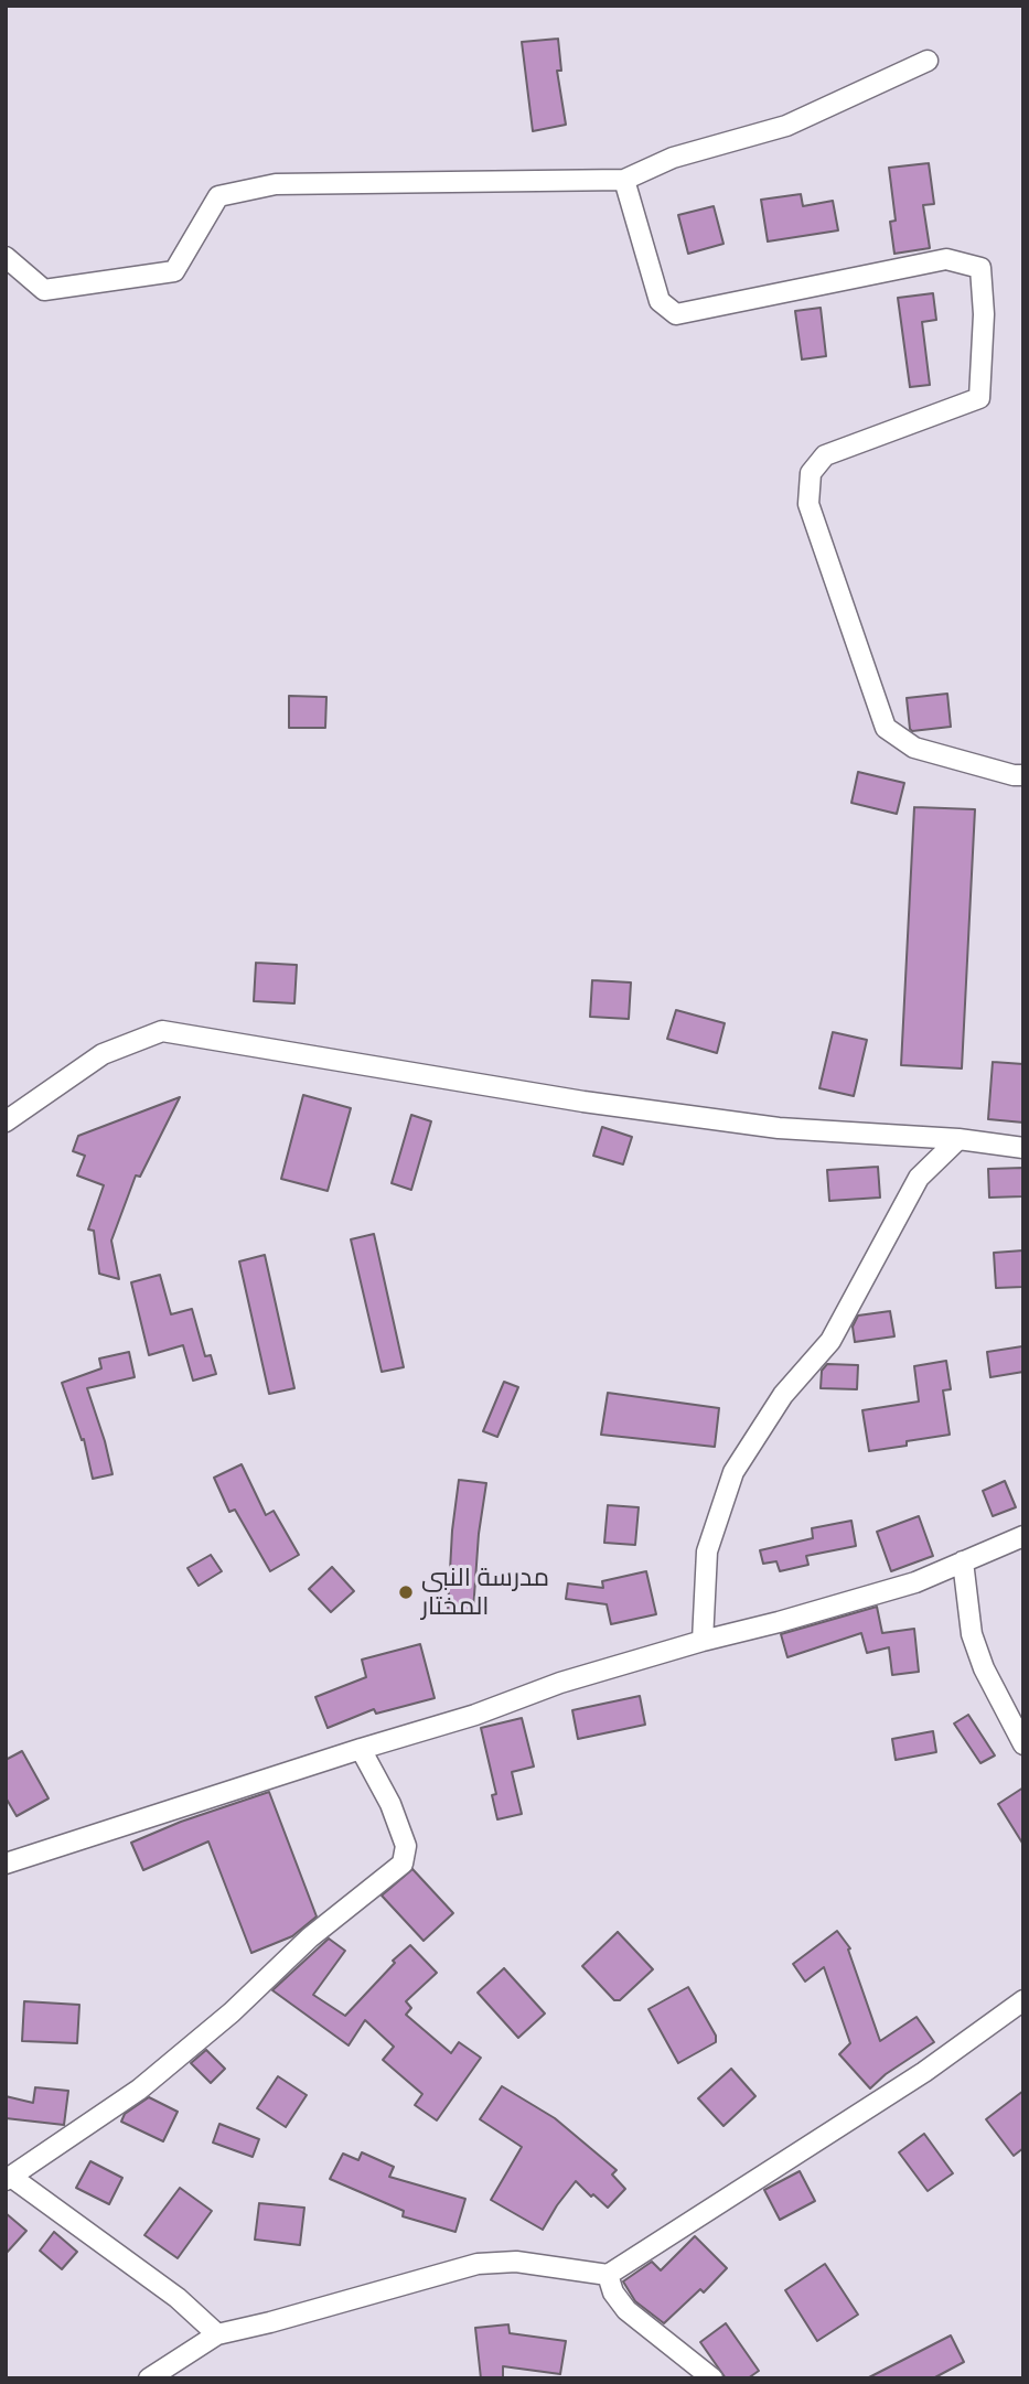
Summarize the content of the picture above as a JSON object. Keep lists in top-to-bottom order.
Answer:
{
  "places": ["مدرسة النبي المختار"]
}
